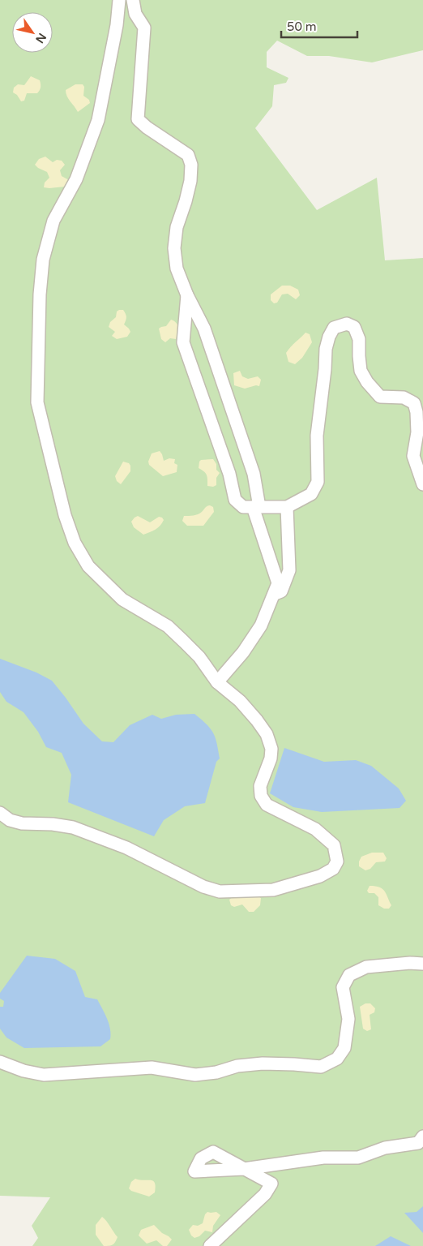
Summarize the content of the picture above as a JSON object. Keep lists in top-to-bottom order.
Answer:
{
  "scale_bar": "50 m",
  "north": "bottom right"
}
